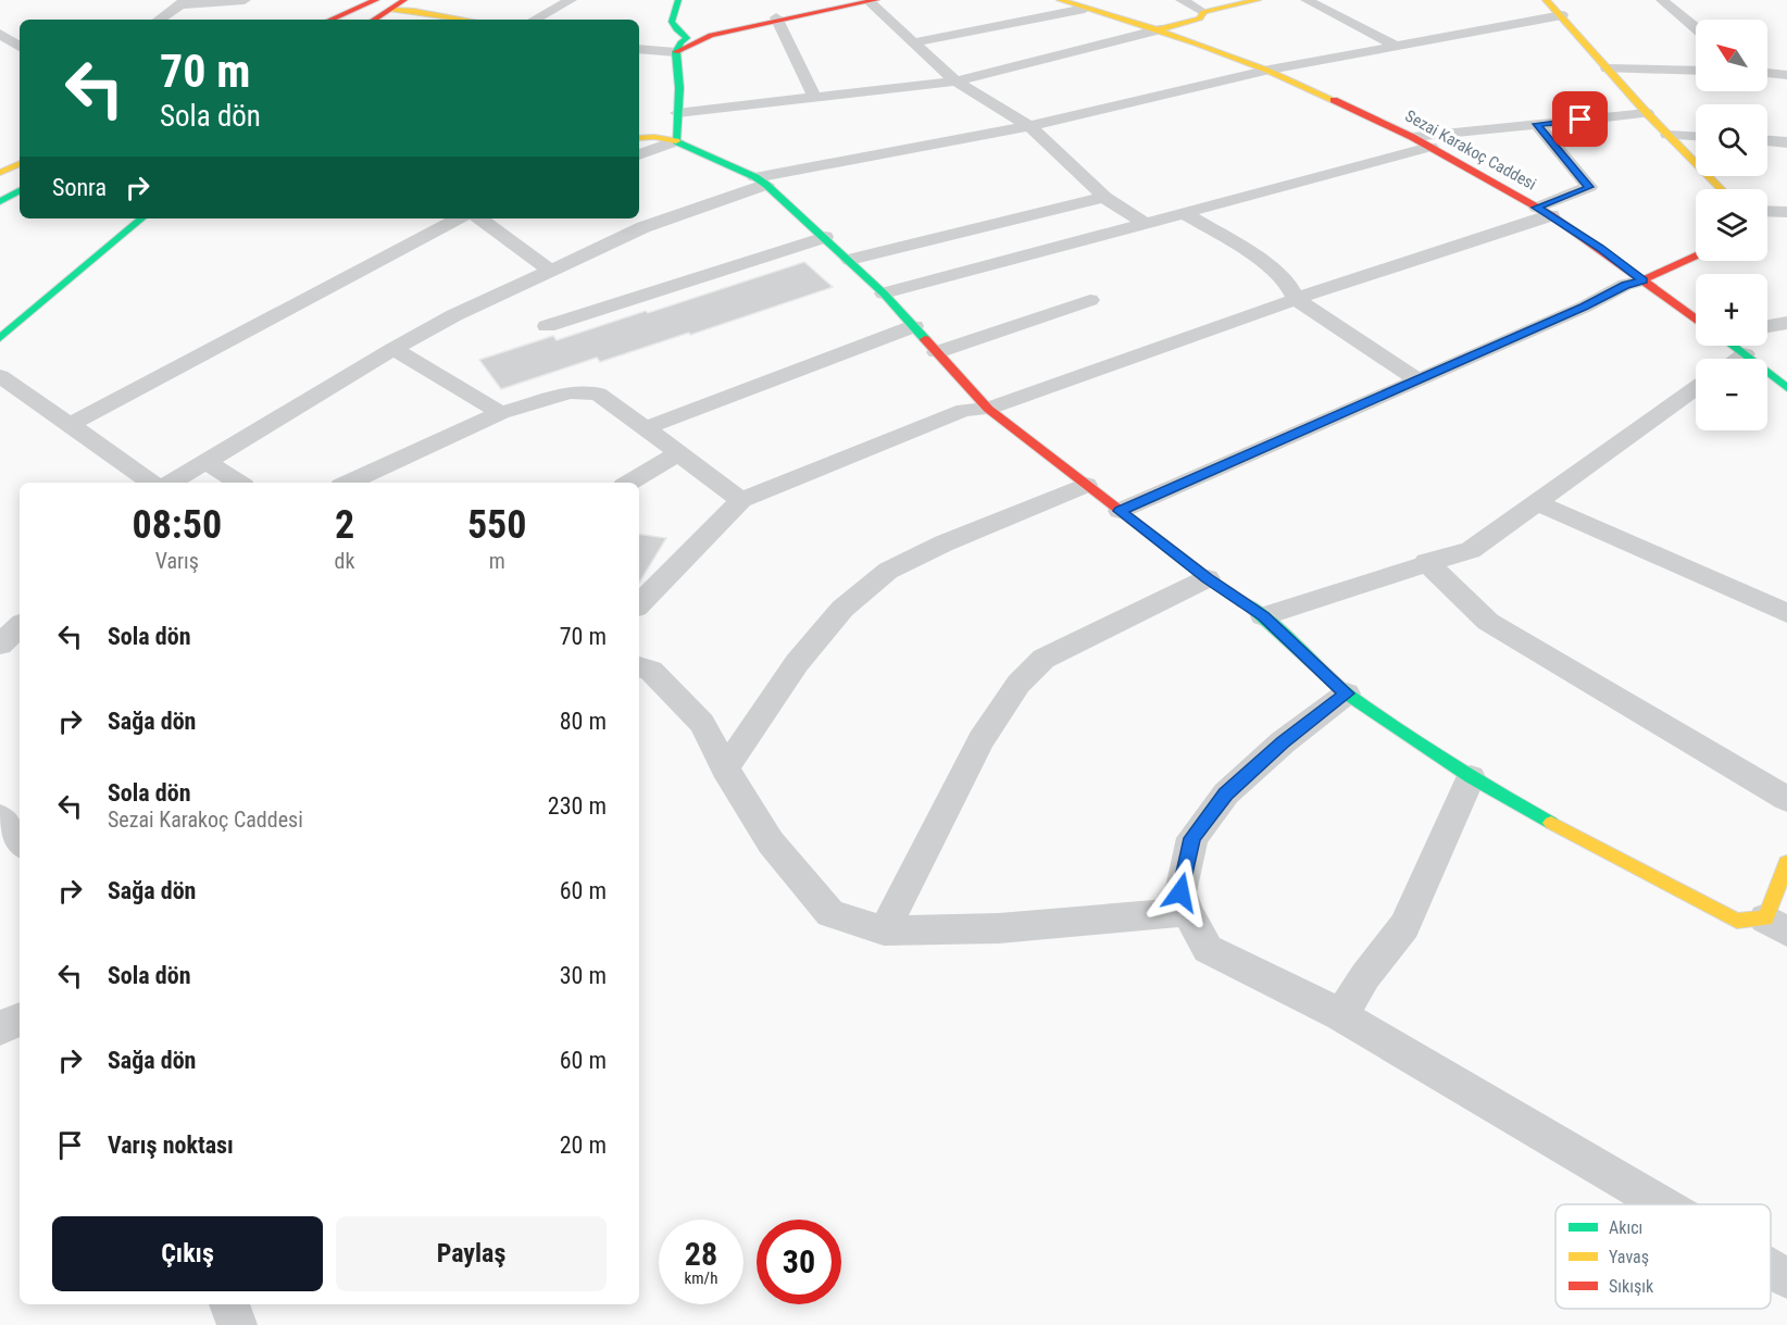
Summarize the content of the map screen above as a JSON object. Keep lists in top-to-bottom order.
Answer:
{
  "streets": {
    "main road": ["Sezai Karakoç Caddesi"]
  },
  "legend": ["Akıcı", "Yavaş", "Sıkışık"],
  "north": "top left",
  "page": {
    "map_buttons": ["+", "−"],
    "turn": ["70 m", "Sola dön"],
    "then": "Sonra",
    "eta": [
      "08:50",
      "Varış",
      "2",
      "dk",
      "550",
      "m"
    ],
    "list": [
      {
        "name": "Sola dön",
        "value": "70 m"
      },
      {
        "name": "Sağa dön",
        "value": "80 m"
      },
      {
        "name": "Sola dön",
        "note": "Sezai Karakoç Caddesi",
        "value": "230 m"
      },
      {
        "name": "Sağa dön",
        "value": "60 m"
      },
      {
        "name": "Sola dön",
        "value": "30 m"
      },
      {
        "name": "Sağa dön",
        "value": "60 m"
      },
      {
        "name": "Varış noktası",
        "value": "20 m"
      }
    ],
    "buttons": ["Çıkış", "Paylaş"],
    "speed": "28 km/h",
    "limit": "30"
  }
}
